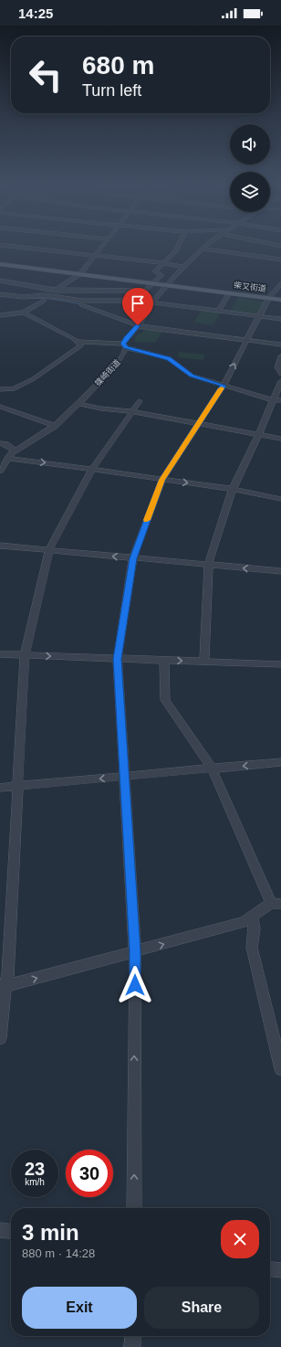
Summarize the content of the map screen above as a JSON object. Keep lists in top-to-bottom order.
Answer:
{
  "streets": {
    "main road": ["柴又街道"],
    "street": ["篠崎街道"]
  },
  "crossings": [
    ["柴又街道", "篠崎街道"]
  ],
  "page": {
    "status": "14:25",
    "turn": ["680 m", "Turn left"],
    "speed": "23 km/h",
    "limit": "30",
    "heading": ["3 min", "880 m · 14:28"],
    "buttons": ["Exit", "Share"]
  }
}
